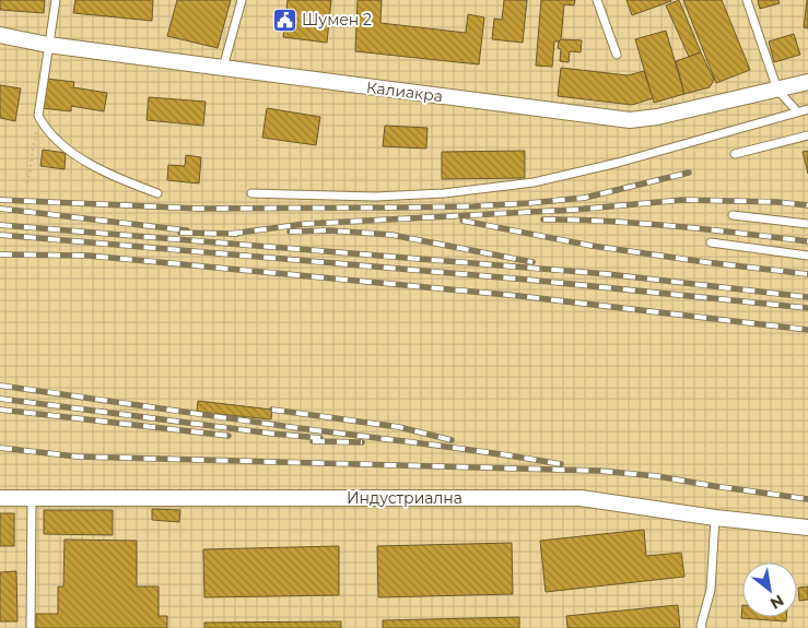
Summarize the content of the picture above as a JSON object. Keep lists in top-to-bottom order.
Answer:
{
  "streets": {
    "street": ["Калиакра", "Индустриална"]
  },
  "places": {
    "public building": ["Шумен 2"]
  },
  "north": "bottom right"
}
